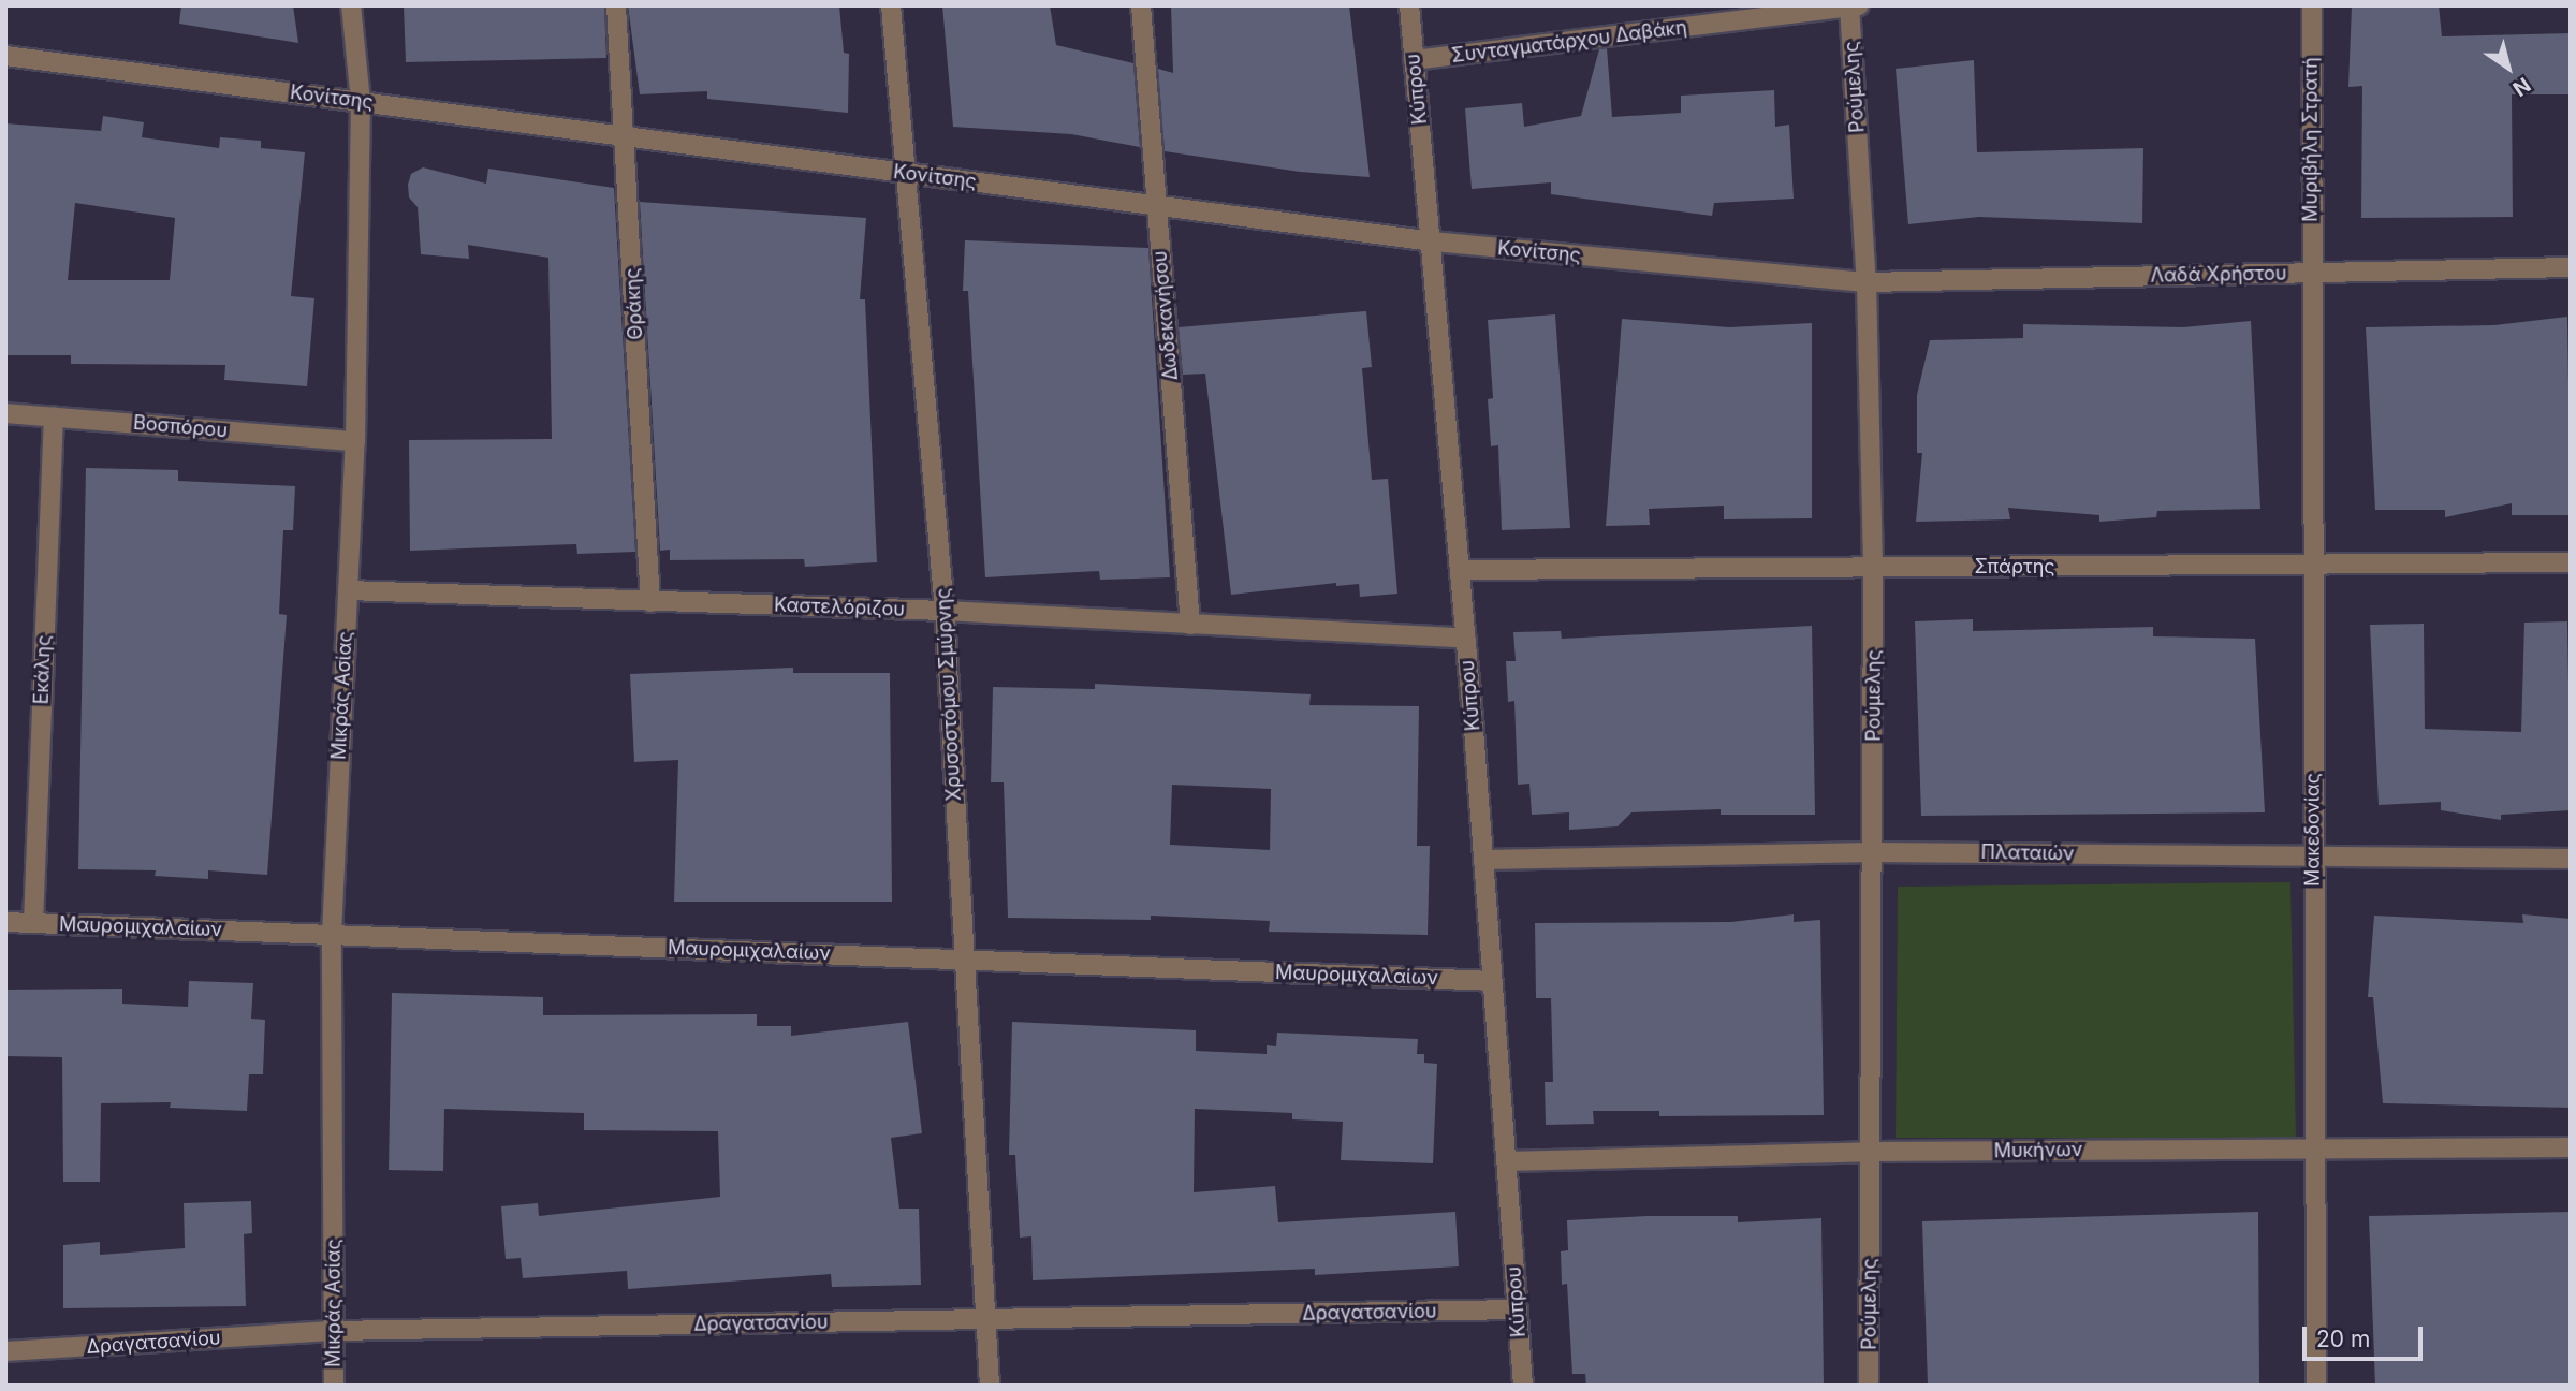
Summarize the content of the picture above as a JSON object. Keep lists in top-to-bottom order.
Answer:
{
  "streets": {
    "street": [
      "Συνταγματάρχου Δαβάκη",
      "Ρούμελης",
      "Κύπρου",
      "Κονίτσης",
      "Μυριβήλη Στρατή",
      "Λαδά Χρήστου",
      "Θράκης",
      "Δωδεκανήσου",
      "Βοσπόρου",
      "Σπάρτης",
      "Καστελόριζου",
      "Εκάλης",
      "Χρυσοστόμου Σμύρνης",
      "Μικράς Ασίας",
      "Μακεδονίας",
      "Πλαταιών",
      "Μαυρομιχαλαίων",
      "Μυκήνων",
      "Δραγατσανίου"
    ]
  },
  "crossings": [
    ["Συνταγματάρχου Δαβάκη", "Ρούμελης"],
    ["Συνταγματάρχου Δαβάκη", "Κύπρου"],
    ["Ρούμελης", "Κονίτσης"],
    ["Ρούμελης", "Λαδά Χρήστου"],
    ["Ρούμελης", "Σπάρτης"],
    ["Ρούμελης", "Πλαταιών"],
    ["Ρούμελης", "Μυκήνων"],
    ["Κύπρου", "Κονίτσης"],
    ["Κύπρου", "Σπάρτης"],
    ["Κύπρου", "Καστελόριζου"],
    ["Κύπρου", "Πλαταιών"],
    ["Κύπρου", "Μαυρομιχαλαίων"],
    ["Κύπρου", "Μυκήνων"],
    ["Κύπρου", "Δραγατσανίου"],
    ["Κονίτσης", "Λαδά Χρήστου"],
    ["Κονίτσης", "Θράκης"],
    ["Κονίτσης", "Δωδεκανήσου"],
    ["Κονίτσης", "Χρυσοστόμου Σμύρνης"],
    ["Κονίτσης", "Μικράς Ασίας"],
    ["Μυριβήλη Στρατή", "Λαδά Χρήστου"],
    ["Μυριβήλη Στρατή", "Μακεδονίας"],
    ["Λαδά Χρήστου", "Μακεδονίας"],
    ["Θράκης", "Καστελόριζου"],
    ["Δωδεκανήσου", "Καστελόριζου"],
    ["Βοσπόρου", "Εκάλης"],
    ["Βοσπόρου", "Μικράς Ασίας"],
    ["Σπάρτης", "Μακεδονίας"],
    ["Καστελόριζου", "Χρυσοστόμου Σμύρνης"],
    ["Καστελόριζου", "Μικράς Ασίας"],
    ["Εκάλης", "Μαυρομιχαλαίων"],
    ["Χρυσοστόμου Σμύρνης", "Μαυρομιχαλαίων"],
    ["Χρυσοστόμου Σμύρνης", "Δραγατσανίου"],
    ["Μικράς Ασίας", "Μαυρομιχαλαίων"],
    ["Μικράς Ασίας", "Δραγατσανίου"],
    ["Μακεδονίας", "Πλαταιών"],
    ["Μακεδονίας", "Μυκήνων"]
  ],
  "scale_bar": "20 m",
  "north": "bottom right"
}
